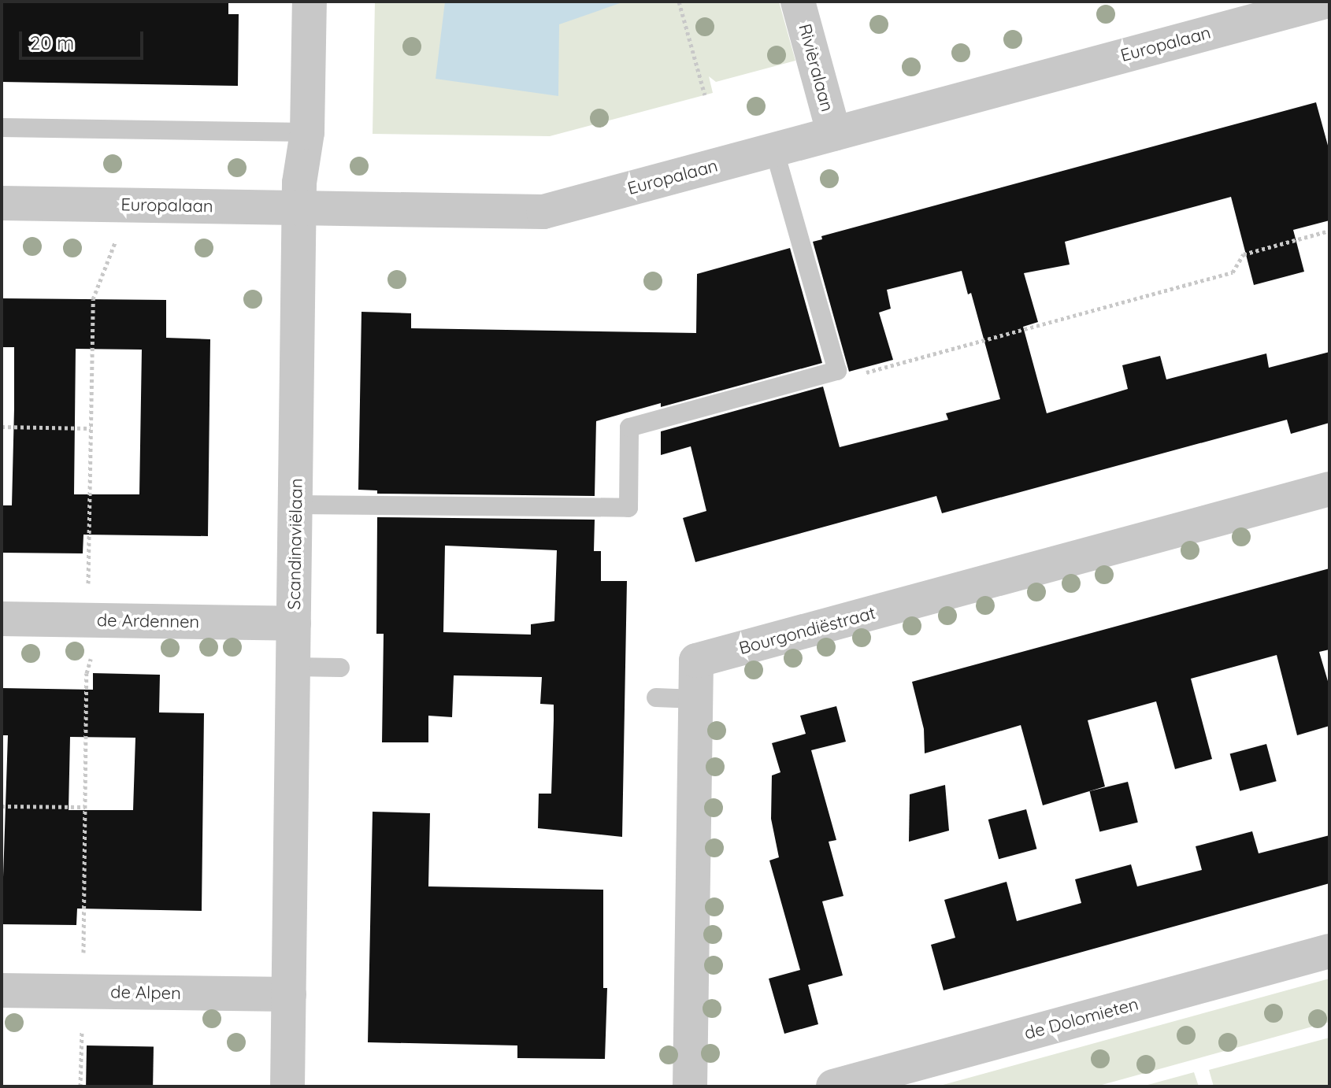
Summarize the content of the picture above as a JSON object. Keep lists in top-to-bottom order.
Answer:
{
  "streets": {
    "street": [
      "Europalaan",
      "Rivièralaan",
      "Scandinaviëlaan",
      "de Ardennen",
      "Bourgondiëstraat",
      "de Alpen",
      "de Dolomieten"
    ]
  },
  "crossings": [
    ["Europalaan", "Rivièralaan"],
    ["Europalaan", "Scandinaviëlaan"],
    ["Scandinaviëlaan", "de Ardennen"],
    ["Scandinaviëlaan", "de Alpen"]
  ],
  "scale_bar": "20 m"
}
